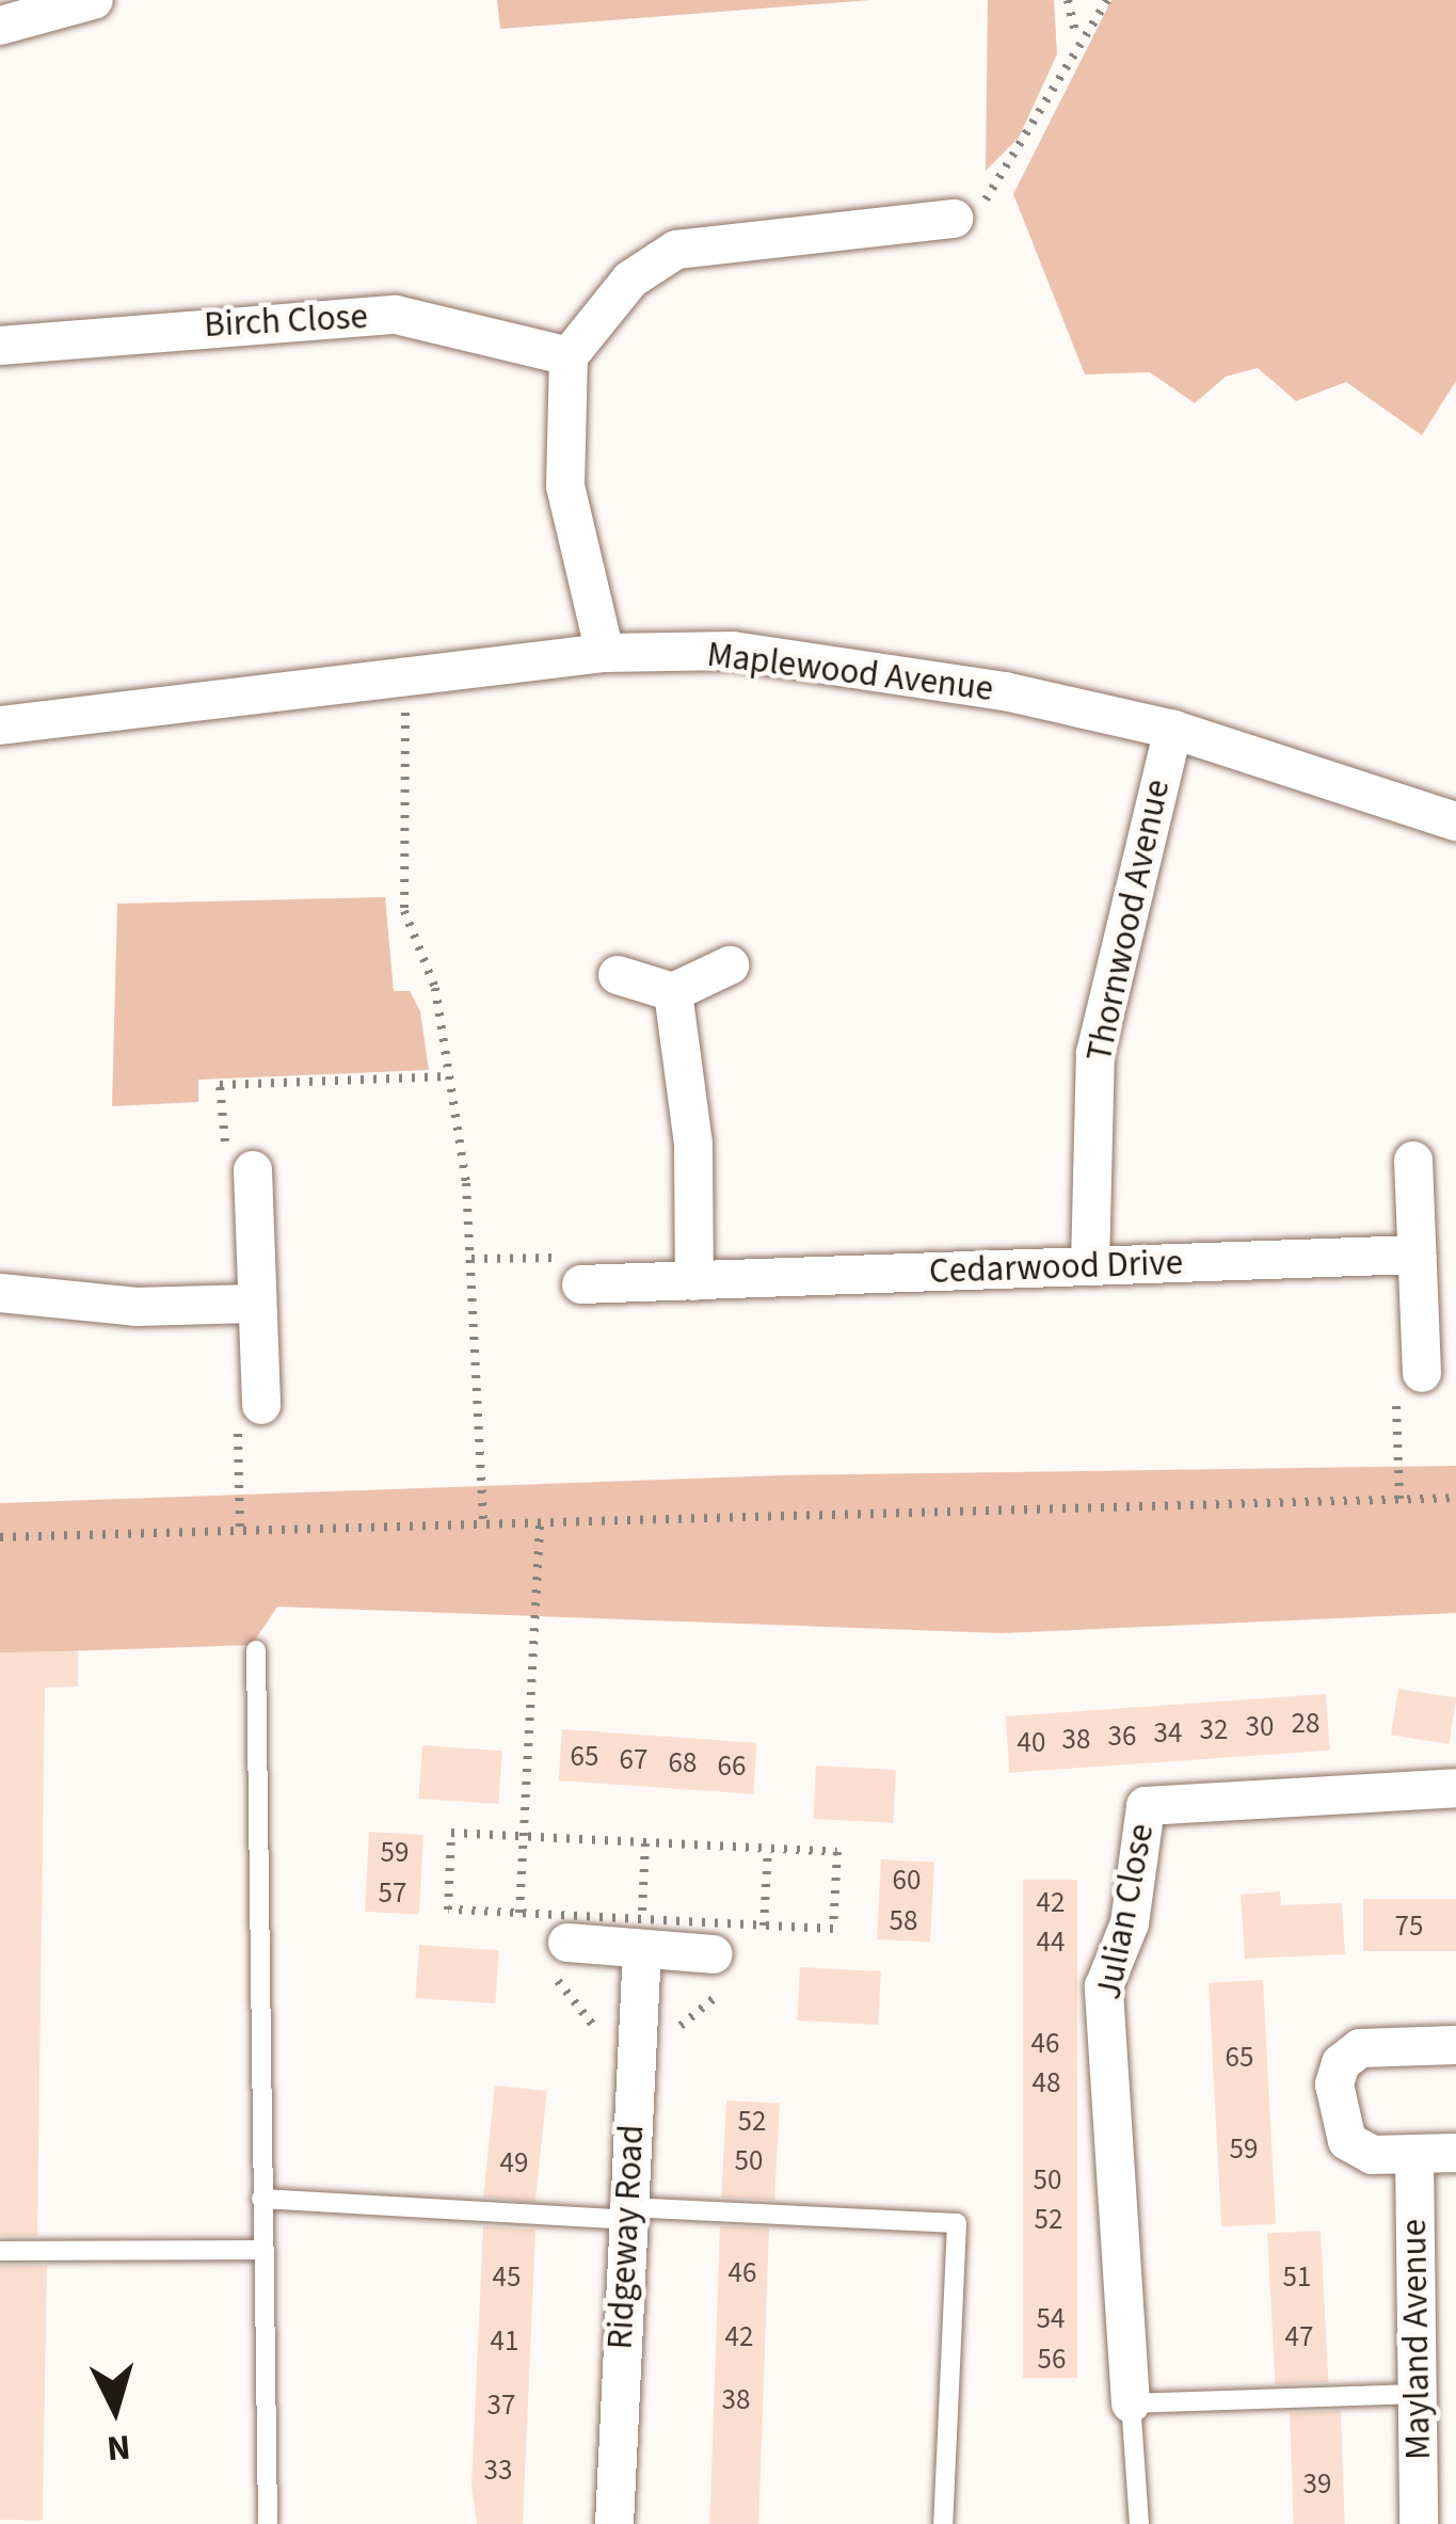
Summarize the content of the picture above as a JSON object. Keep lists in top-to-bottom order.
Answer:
{
  "streets": {
    "street": [
      "Birch Close",
      "Maplewood Avenue",
      "Thornwood Avenue",
      "Cedarwood Drive",
      "Julian Close",
      "Ridgeway Road",
      "Mayland Avenue"
    ]
  },
  "crossings": [
    ["Maplewood Avenue", "Thornwood Avenue"],
    ["Thornwood Avenue", "Cedarwood Drive"]
  ],
  "house_numbers": [
    "28",
    "30",
    "32",
    "34",
    "36",
    "38",
    "40",
    "65",
    "67",
    "68",
    "66",
    "59",
    "60",
    "57",
    "42",
    "58",
    "75",
    "44",
    "46",
    "65",
    "48",
    "52",
    "59",
    "50",
    "49",
    "50",
    "52",
    "46",
    "45",
    "51",
    "54",
    "42",
    "47",
    "41",
    "56",
    "38",
    "37",
    "33",
    "39"
  ],
  "north": "bottom"
}
